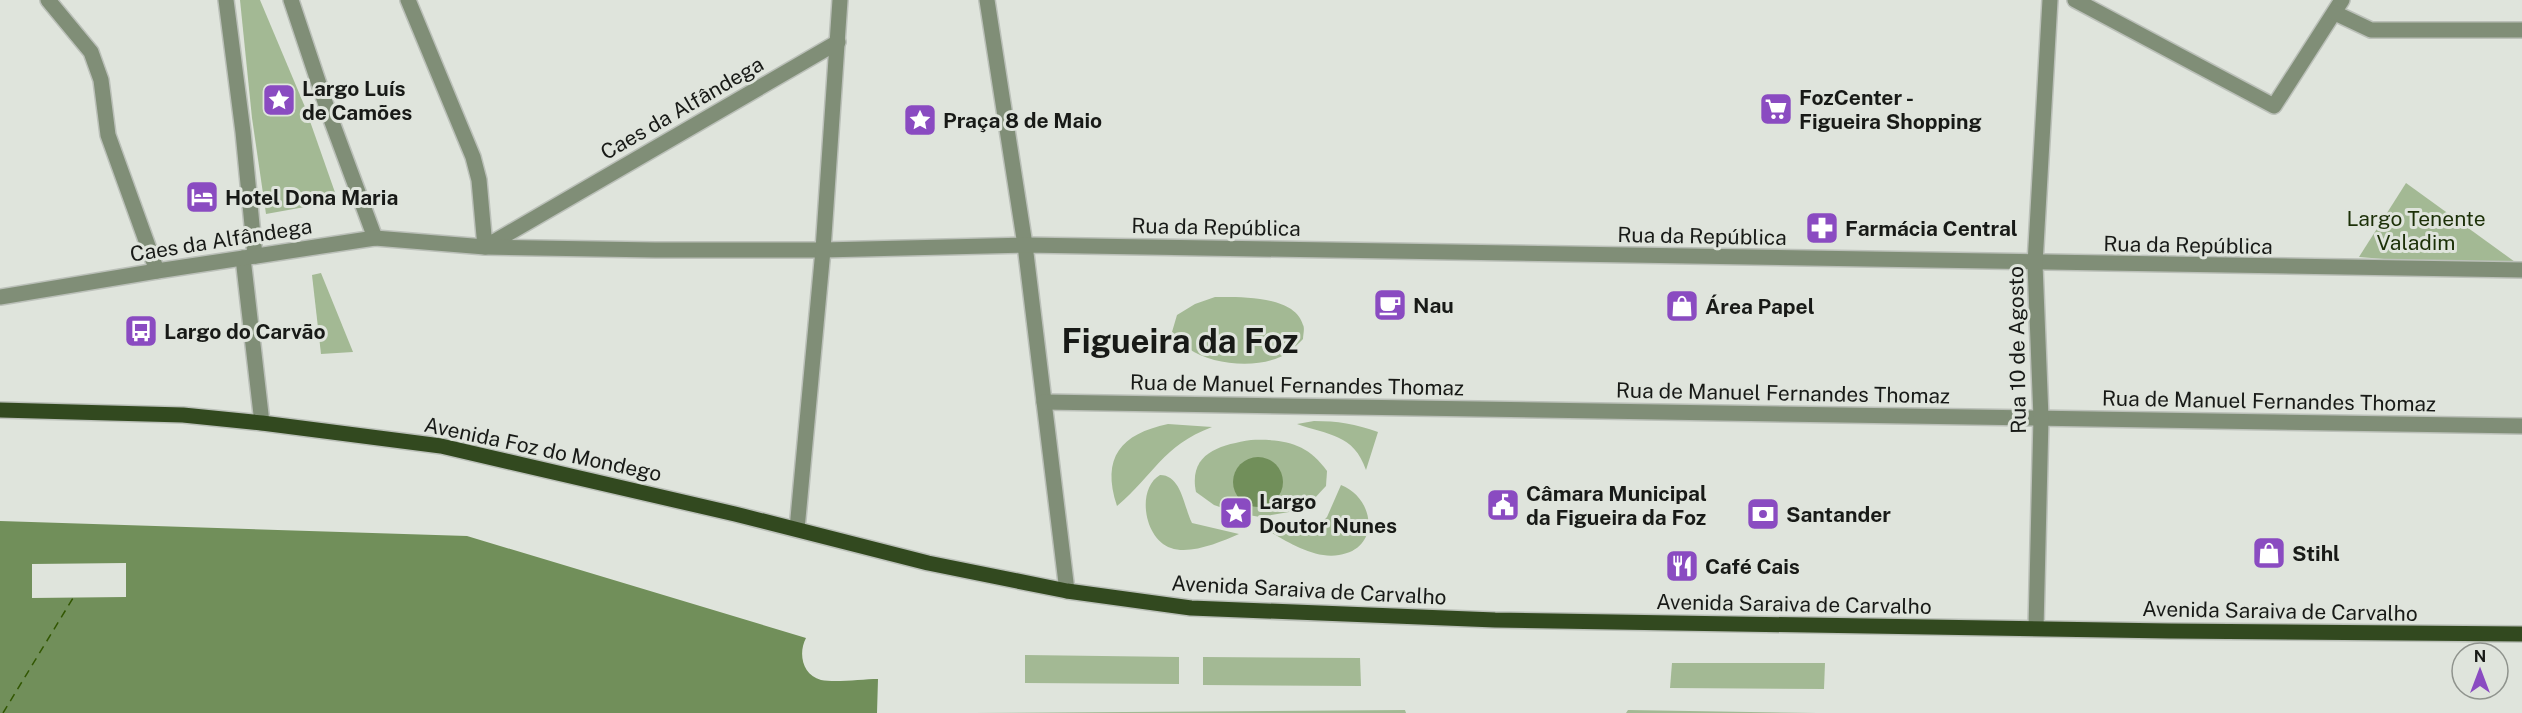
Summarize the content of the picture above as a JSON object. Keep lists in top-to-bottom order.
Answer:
{
  "streets": {
    "main road": ["Avenida Foz do Mondego", "Avenida Saraiva de Carvalho"],
    "street": [
      "Caes da Alfândega",
      "Rua da República",
      "Rua 10 de Agosto",
      "Rua de Manuel Fernandes Thomaz"
    ]
  },
  "crossings": [
    ["Rua da República", "Rua 10 de Agosto"],
    ["Rua 10 de Agosto", "Rua de Manuel Fernandes Thomaz"],
    ["Rua 10 de Agosto", "Avenida Saraiva de Carvalho"],
    ["Avenida Foz do Mondego", "Avenida Saraiva de Carvalho"]
  ],
  "districts": ["Figueira da Foz"],
  "parks": ["Largo Tenente Valadim"],
  "places": {
    "place": ["Largo Luís de Camões", "Praça 8 de Maio", "Largo Doutor Nunes"],
    "supermarket": ["FozCenter - Figueira Shopping"],
    "hotel": ["Hotel Dona Maria"],
    "pharmacy": ["Farmácia Central"],
    "cafe": ["Nau"],
    "shop": ["Área Papel", "Stihl"],
    "bus stop": ["Largo do Carvão"],
    "public building": ["Câmara Municipal da Figueira da Foz"],
    "bank": ["Santander"],
    "restaurant": ["Café Cais"]
  },
  "north": "top"
}
